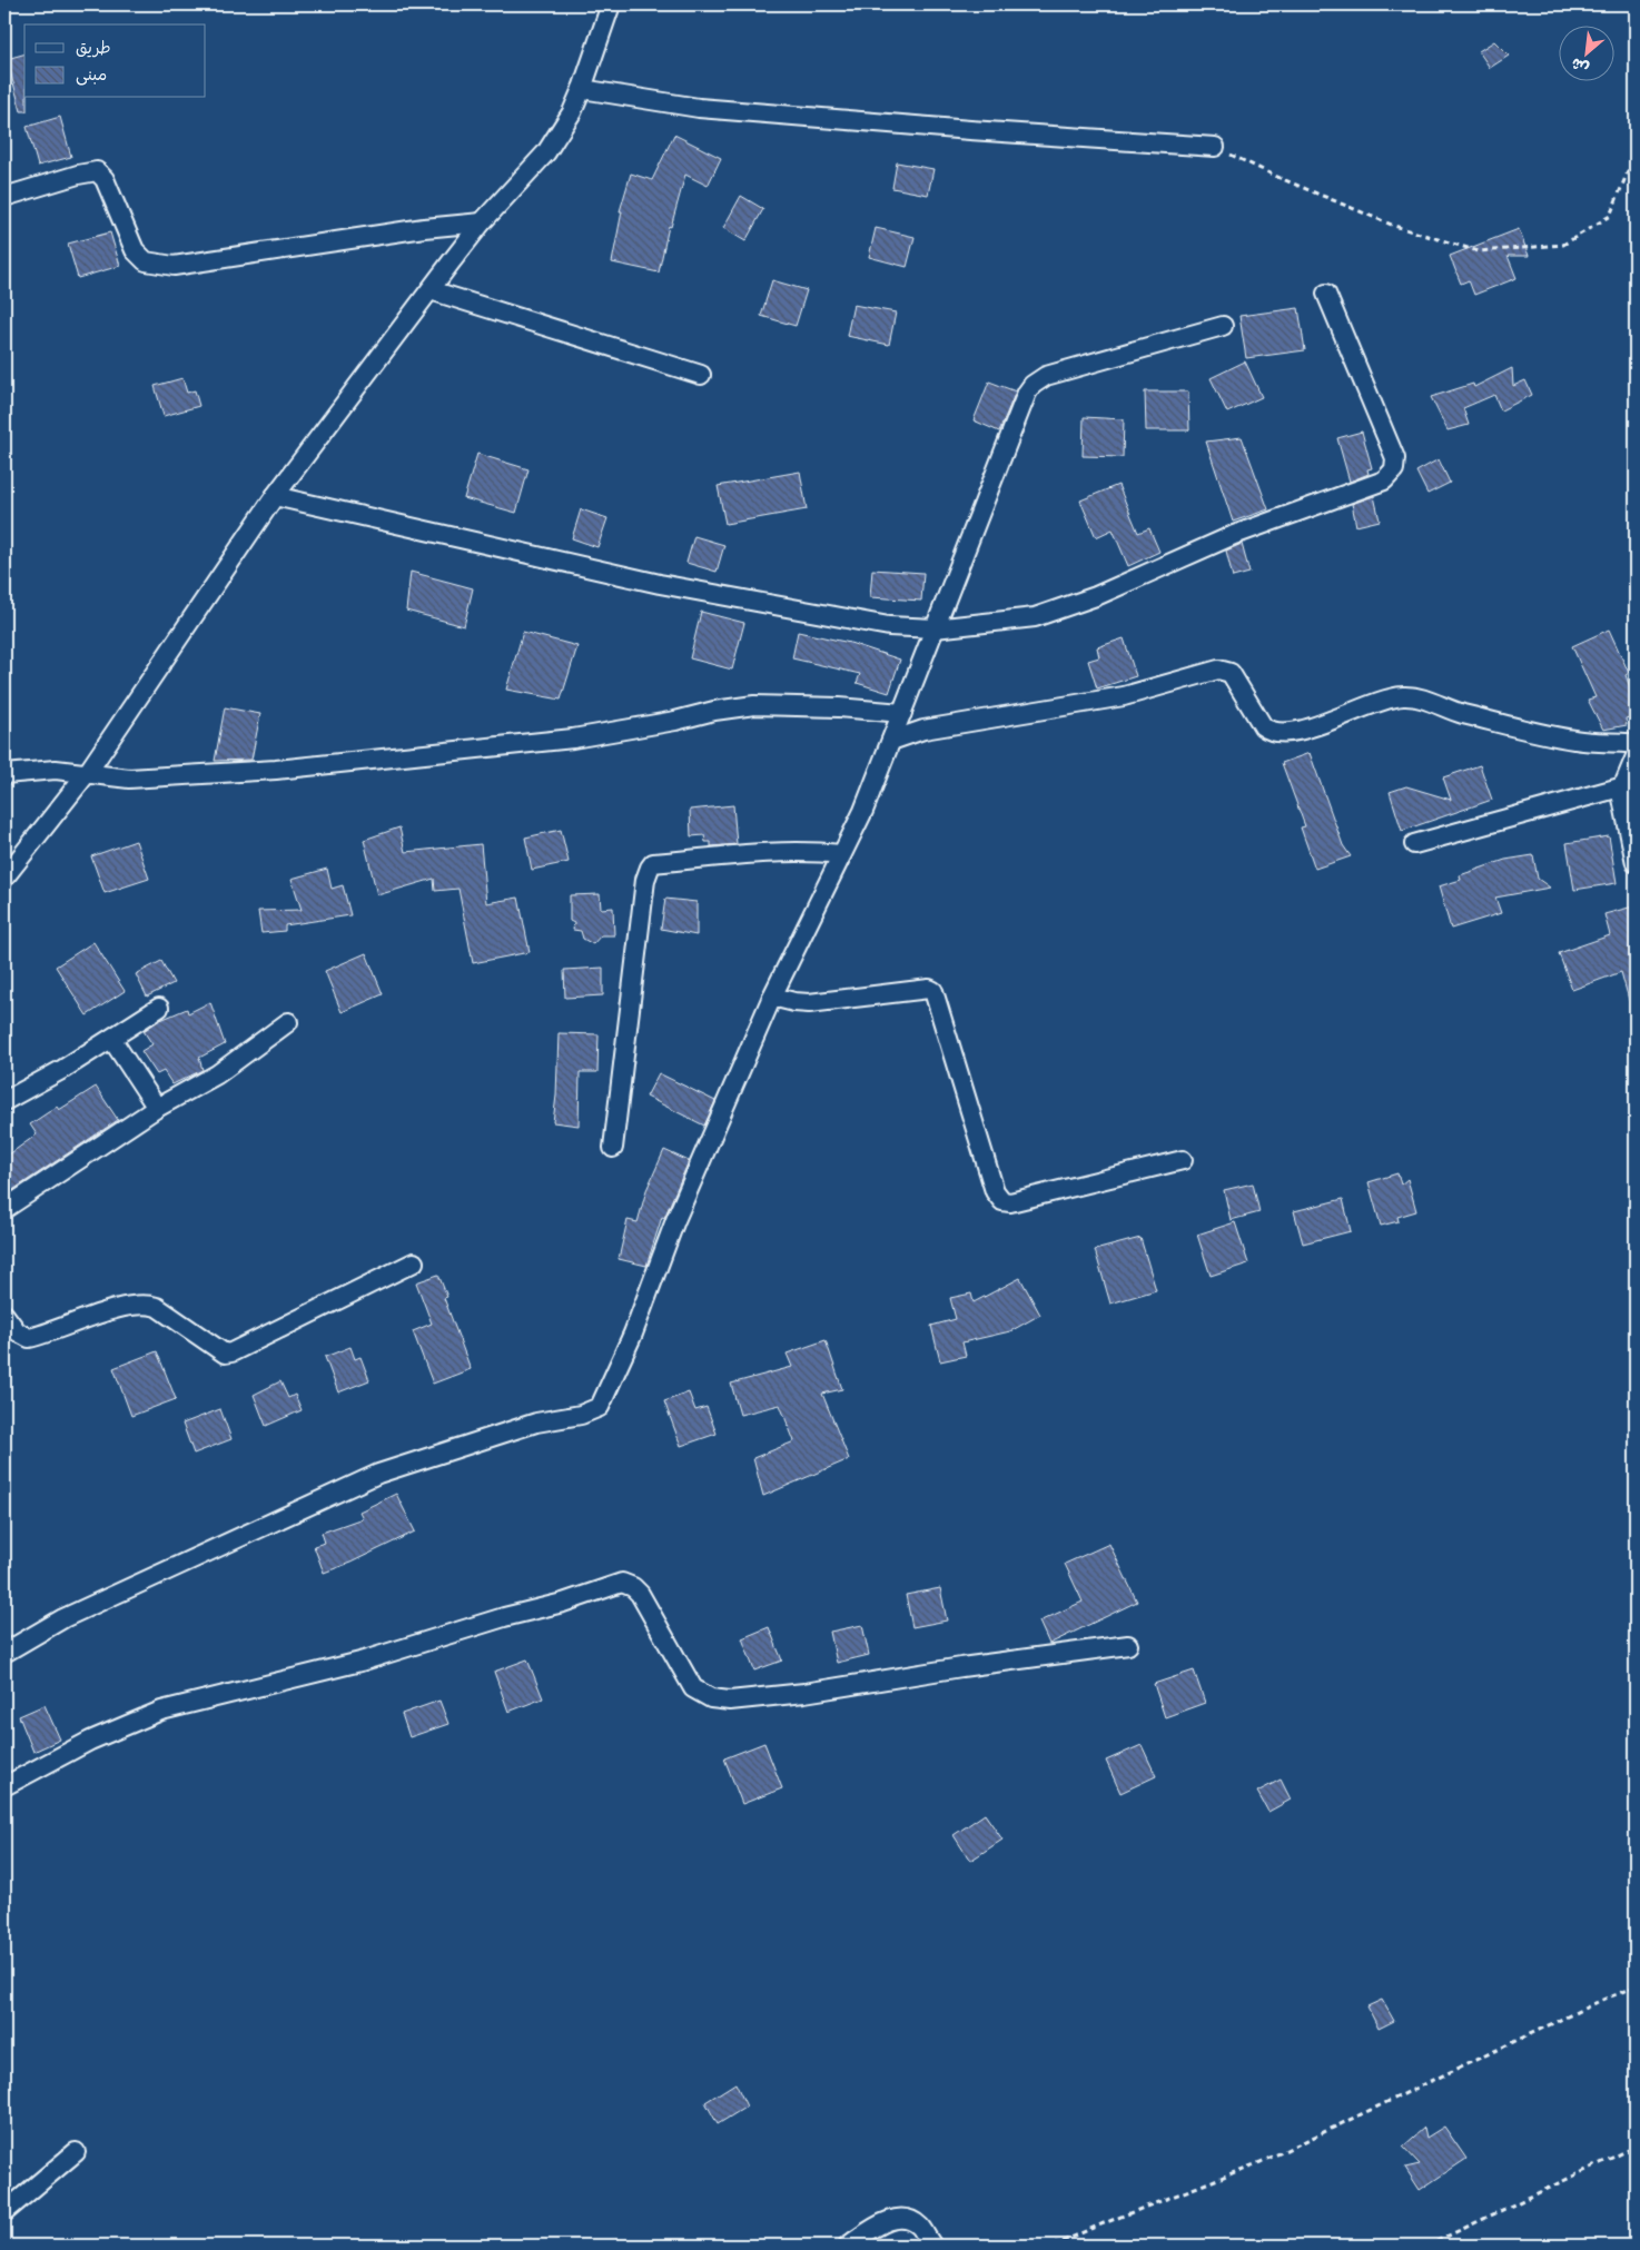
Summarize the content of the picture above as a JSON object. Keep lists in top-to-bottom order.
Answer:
{
  "legend": ["طريق", "مبنى"],
  "north": "bottom left"
}
